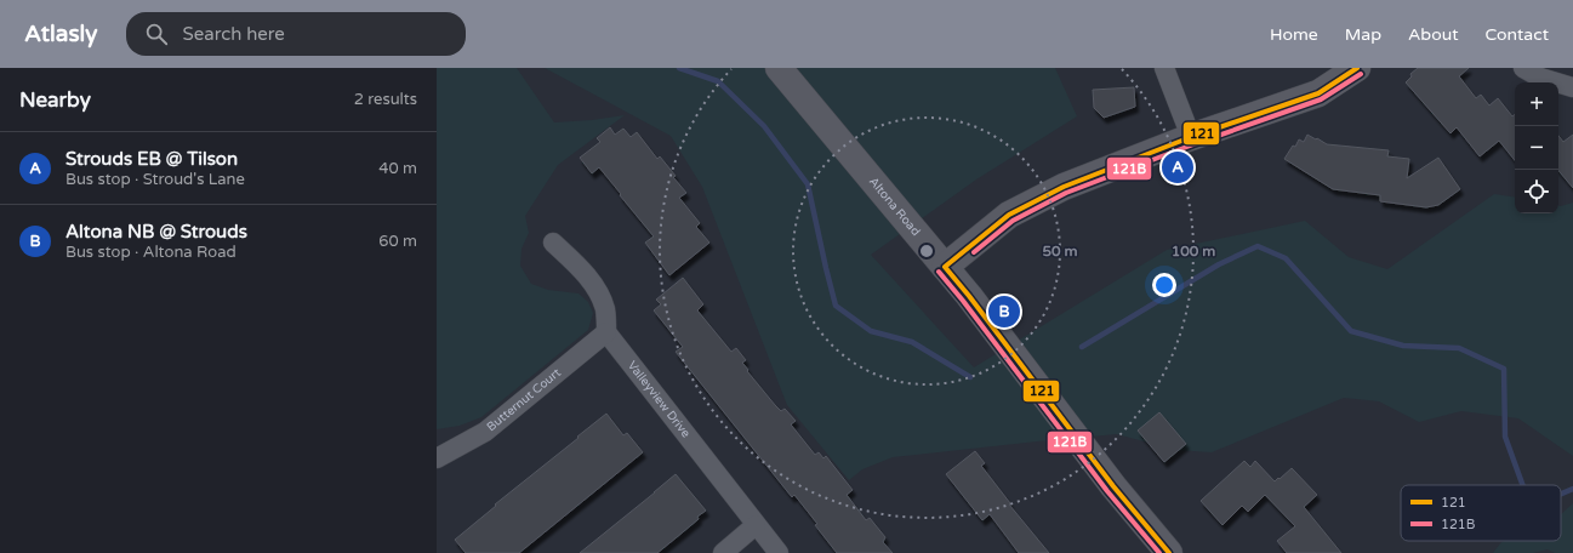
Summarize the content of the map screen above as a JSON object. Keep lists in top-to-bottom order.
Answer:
{
  "streets": {
    "main road": ["Altona Road"],
    "street": ["Butternut Court", "Valleyview Drive"]
  },
  "crossings": [
    ["Butternut Court", "Valleyview Drive"]
  ],
  "lines": ["transit line 121", "transit line 121B"],
  "legend": ["121", "121B"],
  "page": {
    "header": "Atlasly",
    "search": "Search here",
    "nav": [
      "Home",
      "Map",
      "About",
      "Contact"
    ],
    "heading": ["Nearby", "2 results"],
    "map_buttons": ["+", "−"],
    "list": [
      {
        "mark": "A",
        "name": "Strouds EB @ Tilson",
        "note": "Bus stop · Stroud's Lane",
        "value": "40 m"
      },
      {
        "mark": "B",
        "name": "Altona NB @ Strouds",
        "note": "Bus stop · Altona Road",
        "value": "60 m"
      }
    ],
    "pins": ["A", "B"]
  },
  "rings": ["50 m", "100 m"]
}
